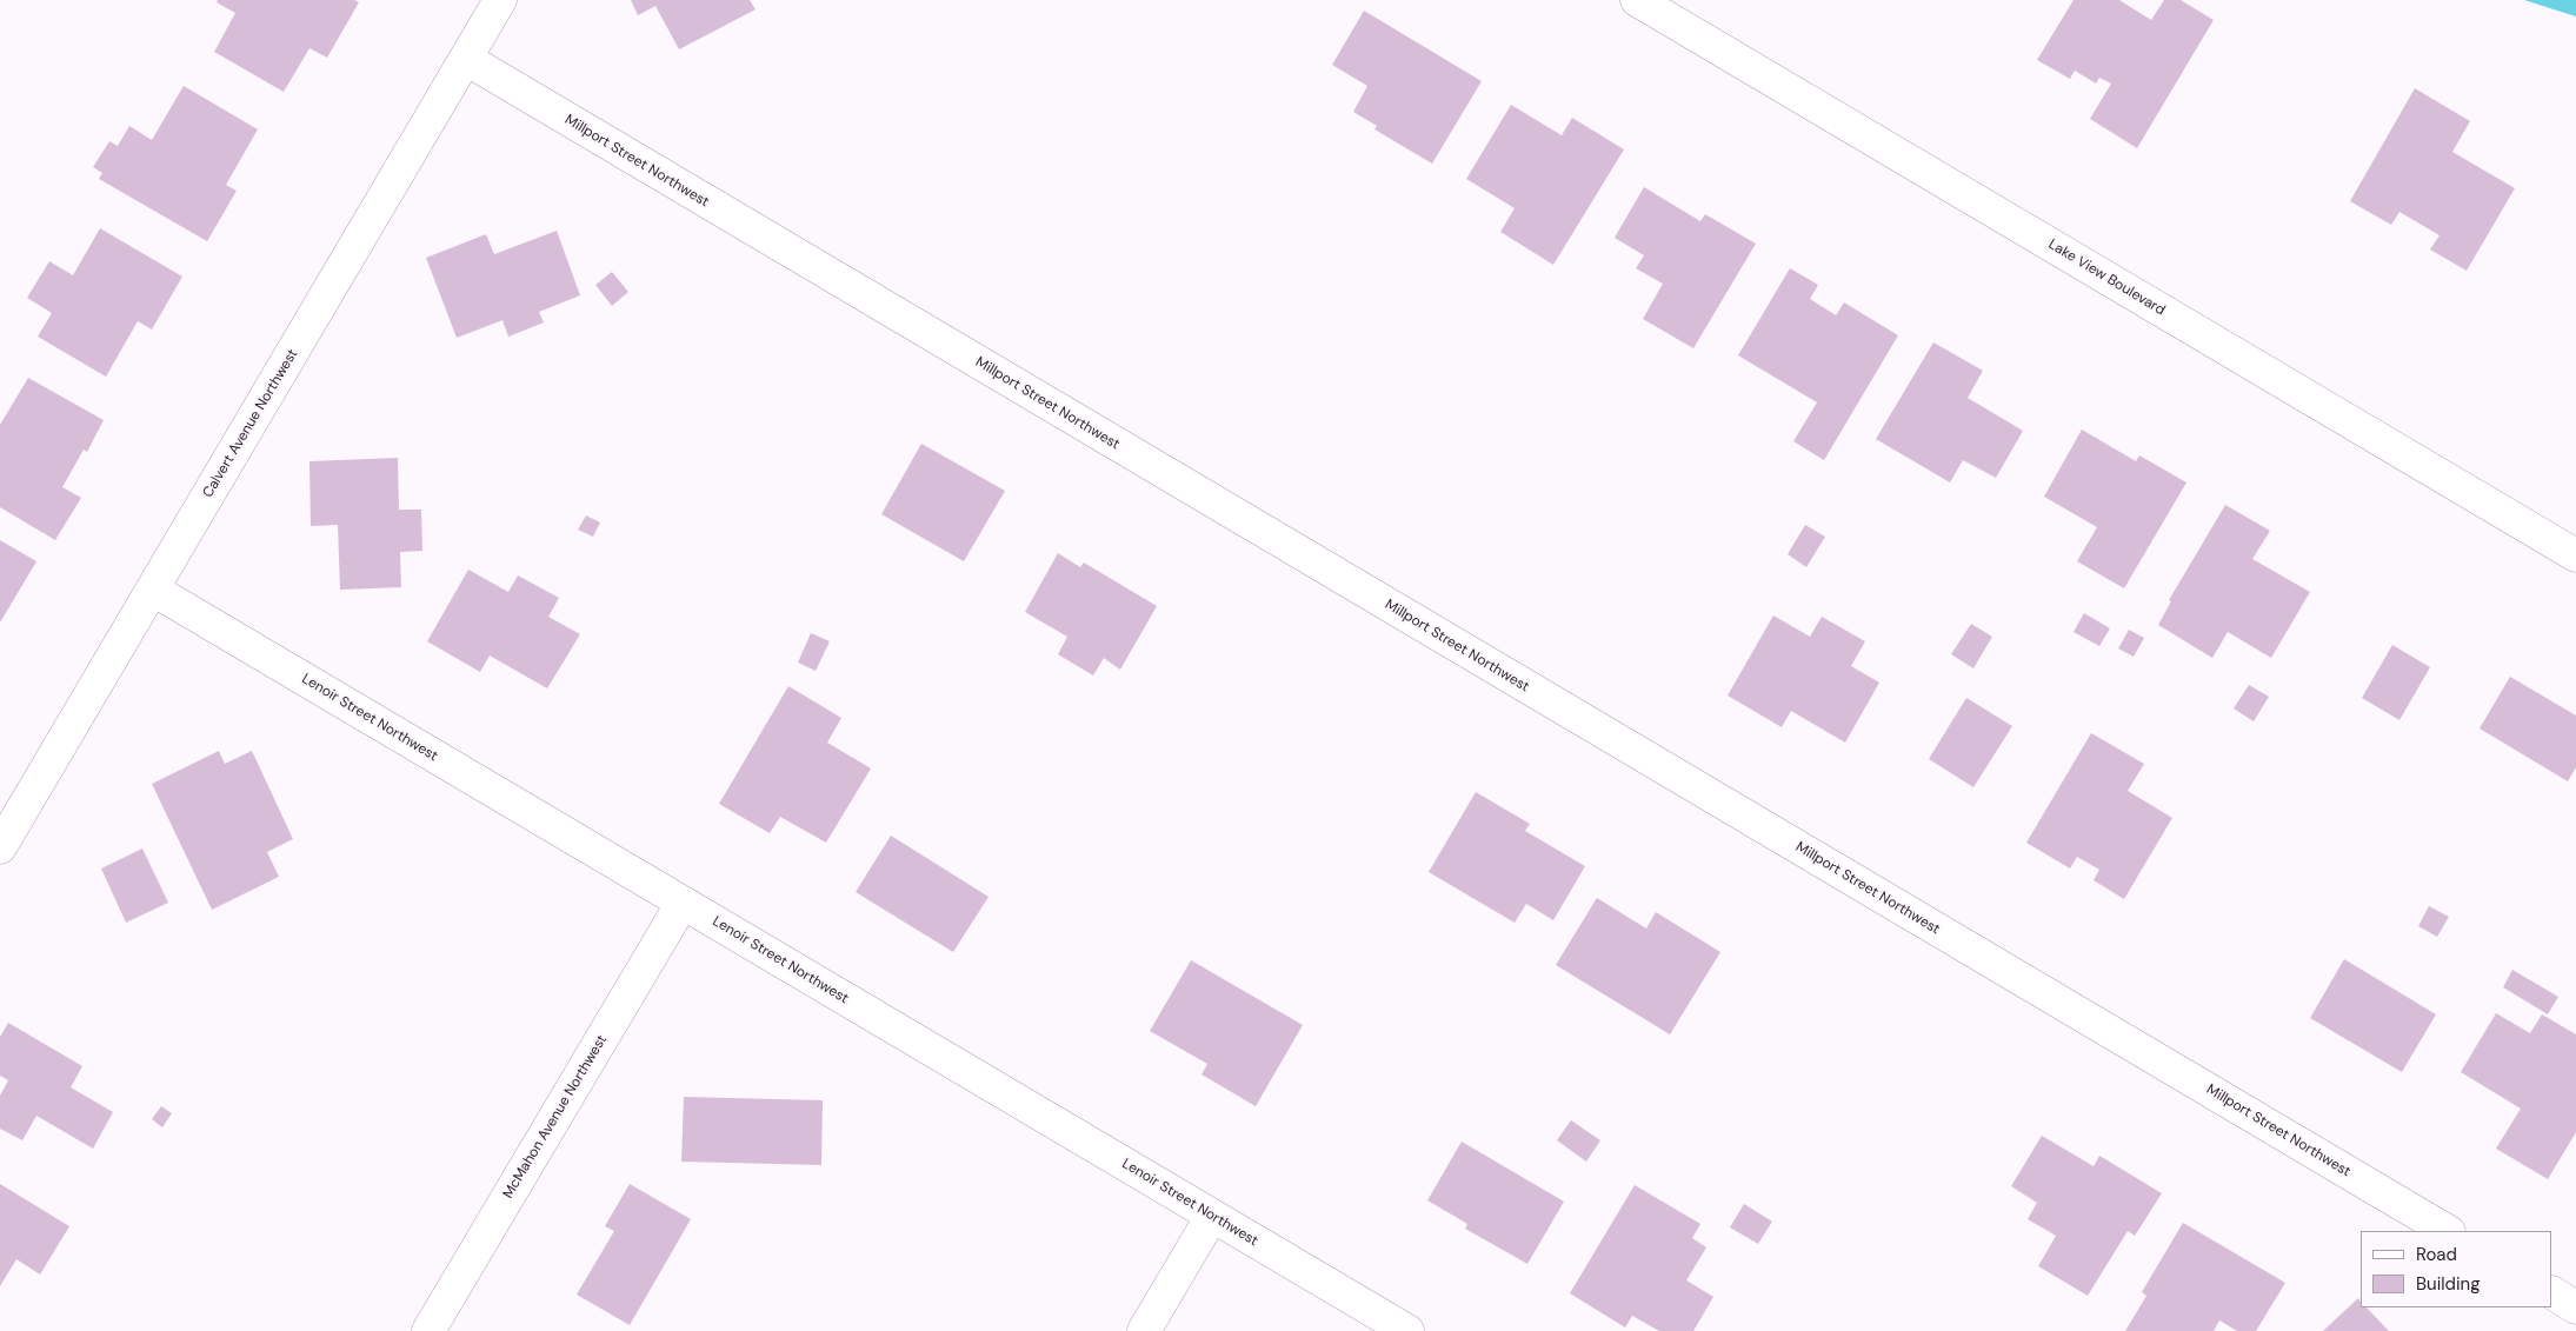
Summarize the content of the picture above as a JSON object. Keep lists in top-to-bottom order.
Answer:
{
  "streets": {
    "street": [
      "Millport Street Northwest",
      "Lake View Boulevard",
      "Calvert Avenue Northwest",
      "Lenoir Street Northwest",
      "McMahon Avenue Northwest"
    ]
  },
  "crossings": [
    ["Millport Street Northwest", "Calvert Avenue Northwest"],
    ["Calvert Avenue Northwest", "Lenoir Street Northwest"],
    ["Lenoir Street Northwest", "McMahon Avenue Northwest"]
  ],
  "legend": ["Road", "Building"]
}
